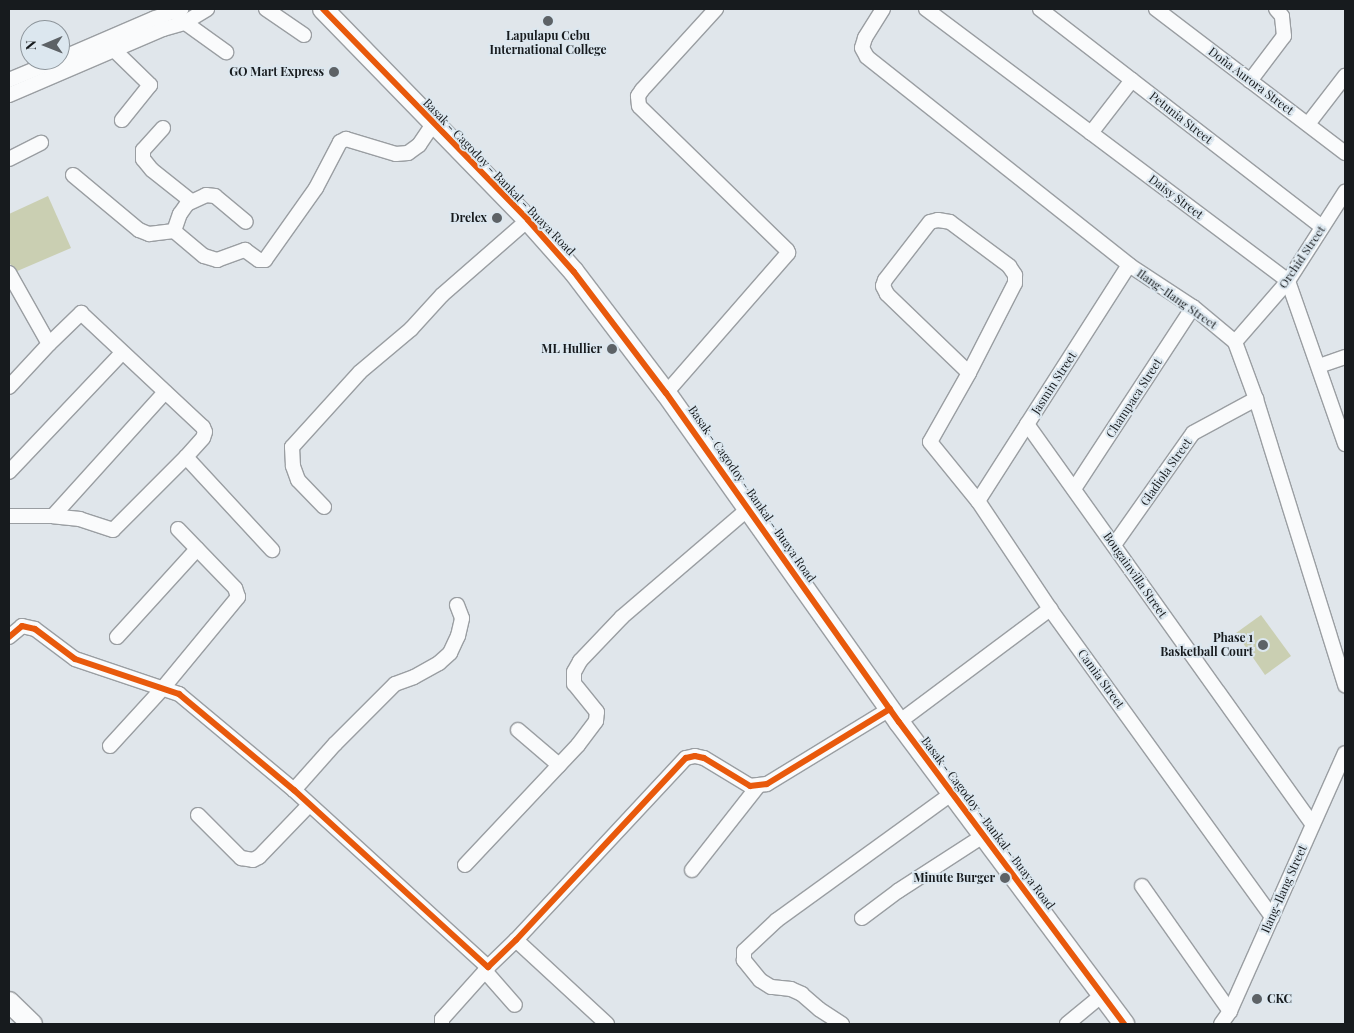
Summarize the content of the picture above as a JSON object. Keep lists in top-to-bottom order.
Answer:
{
  "streets": {
    "street": [
      "Doña Aurora Street",
      "Petunia Street",
      "Basak - Cagodoy - Bankal - Buaya Road",
      "Daisy Street",
      "Orchid Street",
      "Ilang-Ilang Street",
      "Jasmin Street",
      "Champaca Street",
      "Gladiola Street",
      "Bougainvilla Street",
      "Camia Street"
    ]
  },
  "crossings": [
    ["Petunia Street", "Orchid Street"],
    ["Daisy Street", "Orchid Street"],
    ["Orchid Street", "Ilang-Ilang Street"],
    ["Ilang-Ilang Street", "Jasmin Street"],
    ["Ilang-Ilang Street", "Champaca Street"],
    ["Ilang-Ilang Street", "Gladiola Street"],
    ["Ilang-Ilang Street", "Bougainvilla Street"],
    ["Ilang-Ilang Street", "Camia Street"],
    ["Jasmin Street", "Bougainvilla Street"],
    ["Jasmin Street", "Camia Street"],
    ["Champaca Street", "Bougainvilla Street"],
    ["Gladiola Street", "Bougainvilla Street"]
  ],
  "places": [
    "Lapulapu Cebu International College",
    "GO Mart Express",
    "Drelex",
    "ML Hullier",
    "Phase 1 Basketball Court",
    "Minute Burger",
    "CKC"
  ],
  "north": "left"
}
